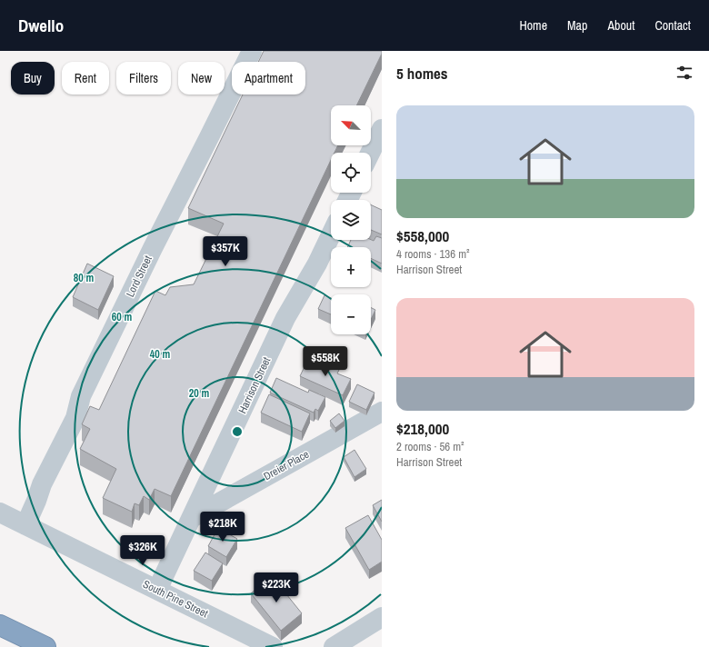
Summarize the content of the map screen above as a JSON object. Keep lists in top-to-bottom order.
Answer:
{
  "streets": {
    "street": [
      "Lord Street",
      "Harrison Street",
      "Dreier Place",
      "South Pine Street"
    ]
  },
  "crossings": [
    ["Lord Street", "South Pine Street"],
    ["Harrison Street", "Dreier Place"],
    ["Harrison Street", "South Pine Street"]
  ],
  "north": "top left",
  "page": {
    "header": "Dwello",
    "nav": [
      "Home",
      "Map",
      "About",
      "Contact"
    ],
    "heading": "5 homes",
    "chip": [
      "Buy",
      "Rent",
      "Filters",
      "New",
      "Apartment"
    ],
    "list": [
      {
        "name": "$558,000",
        "note": "4 rooms · 136 m² · Harrison Street"
      },
      {
        "name": "$218,000",
        "note": "2 rooms · 56 m² · Harrison Street"
      }
    ],
    "map_buttons": ["+", "−"],
    "price": [
      "$357K",
      "$558K",
      "$218K",
      "$326K",
      "$223K"
    ]
  },
  "rings": [
    "80 m",
    "60 m",
    "40 m",
    "20 m"
  ]
}
